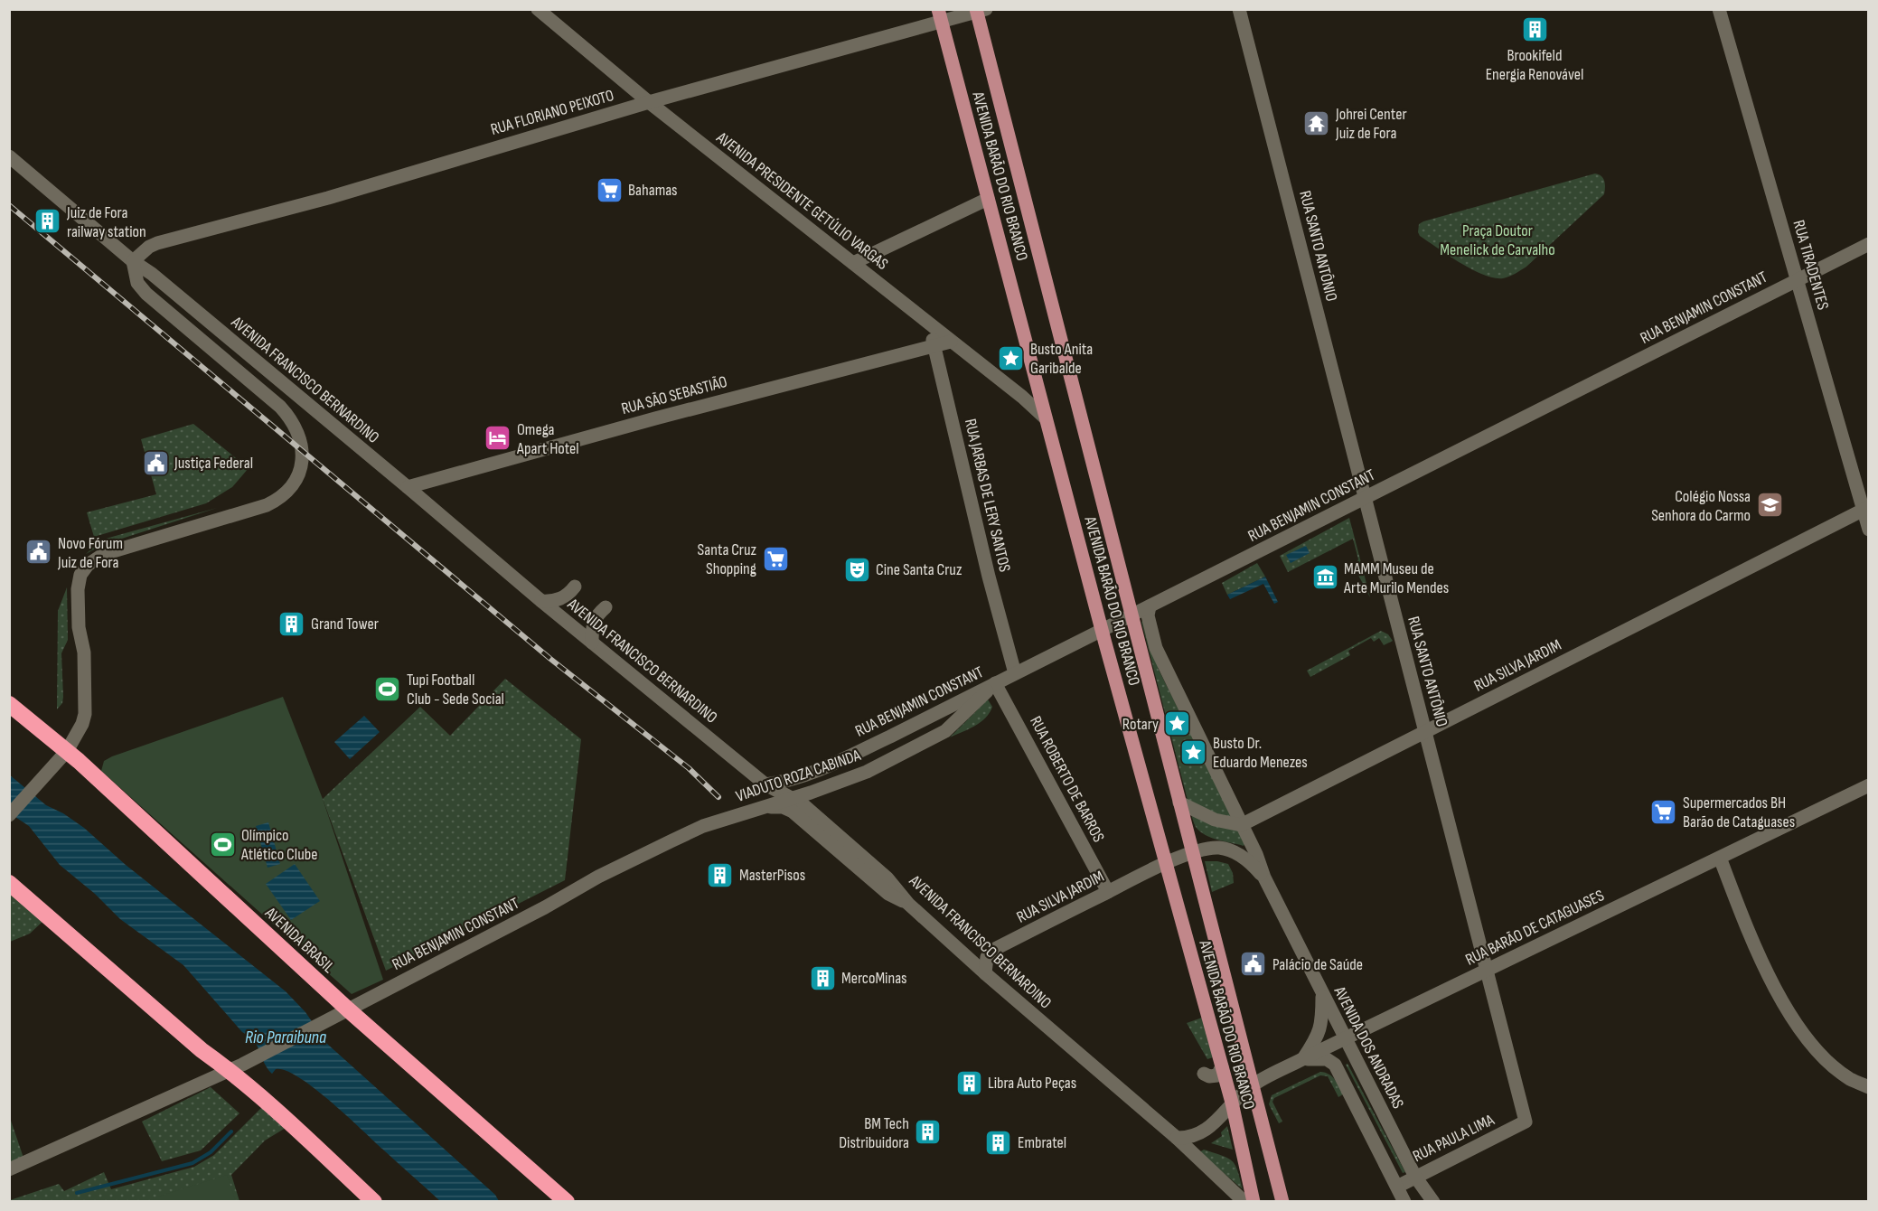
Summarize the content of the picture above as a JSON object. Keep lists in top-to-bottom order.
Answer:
{
  "streets": {
    "highway": ["AVENIDA BRASIL"],
    "main road": ["AVENIDA BARÃO DO RIO BRANCO"],
    "street": [
      "RUA FLORIANO PEIXOTO",
      "AVENIDA PRESIDENTE GETÚLIO VARGAS",
      "RUA SANTO ANTÔNIO",
      "RUA TIRADENTES",
      "RUA BENJAMIN CONSTANT",
      "AVENIDA FRANCISCO BERNARDINO",
      "RUA SÃO SEBASTIÃO",
      "RUA JARBAS DE LERY SANTOS",
      "RUA SILVA JARDIM",
      "VIADUTO ROZA CABINDA",
      "RUA ROBERTO DE BARROS",
      "RUA BARÃO DE CATAGUASES",
      "AVENIDA DOS ANDRADAS",
      "RUA PAULA LIMA"
    ]
  },
  "crossings": [
    ["RUA FLORIANO PEIXOTO", "AVENIDA BARÃO DO RIO BRANCO"],
    ["RUA FLORIANO PEIXOTO", "AVENIDA PRESIDENTE GETÚLIO VARGAS"],
    ["RUA FLORIANO PEIXOTO", "AVENIDA FRANCISCO BERNARDINO"],
    ["AVENIDA BARÃO DO RIO BRANCO", "AVENIDA PRESIDENTE GETÚLIO VARGAS"],
    ["AVENIDA BARÃO DO RIO BRANCO", "RUA BENJAMIN CONSTANT"],
    ["AVENIDA BARÃO DO RIO BRANCO", "RUA SILVA JARDIM"],
    ["AVENIDA BARÃO DO RIO BRANCO", "RUA BARÃO DE CATAGUASES"],
    ["AVENIDA BARÃO DO RIO BRANCO", "AVENIDA DOS ANDRADAS"],
    ["AVENIDA PRESIDENTE GETÚLIO VARGAS", "RUA SÃO SEBASTIÃO"],
    ["AVENIDA PRESIDENTE GETÚLIO VARGAS", "RUA JARBAS DE LERY SANTOS"],
    ["RUA SANTO ANTÔNIO", "RUA BENJAMIN CONSTANT"],
    ["RUA SANTO ANTÔNIO", "RUA SILVA JARDIM"],
    ["RUA SANTO ANTÔNIO", "RUA BARÃO DE CATAGUASES"],
    ["RUA SANTO ANTÔNIO", "RUA PAULA LIMA"],
    ["RUA TIRADENTES", "RUA BENJAMIN CONSTANT"],
    ["RUA TIRADENTES", "RUA SILVA JARDIM"],
    ["RUA BENJAMIN CONSTANT", "AVENIDA FRANCISCO BERNARDINO"],
    ["RUA BENJAMIN CONSTANT", "RUA JARBAS DE LERY SANTOS"],
    ["RUA BENJAMIN CONSTANT", "VIADUTO ROZA CABINDA"],
    ["RUA BENJAMIN CONSTANT", "RUA ROBERTO DE BARROS"],
    ["RUA BENJAMIN CONSTANT", "AVENIDA BRASIL"],
    ["RUA BENJAMIN CONSTANT", "AVENIDA DOS ANDRADAS"],
    ["AVENIDA FRANCISCO BERNARDINO", "RUA SÃO SEBASTIÃO"],
    ["AVENIDA FRANCISCO BERNARDINO", "RUA SILVA JARDIM"],
    ["AVENIDA FRANCISCO BERNARDINO", "RUA BARÃO DE CATAGUASES"],
    ["RUA SÃO SEBASTIÃO", "RUA JARBAS DE LERY SANTOS"],
    ["RUA SILVA JARDIM", "RUA ROBERTO DE BARROS"],
    ["RUA SILVA JARDIM", "AVENIDA DOS ANDRADAS"],
    ["VIADUTO ROZA CABINDA", "RUA ROBERTO DE BARROS"],
    ["RUA BARÃO DE CATAGUASES", "AVENIDA DOS ANDRADAS"],
    ["AVENIDA DOS ANDRADAS", "RUA PAULA LIMA"]
  ],
  "water": ["Rio Paraibuna"],
  "parks": ["Praça Doutor Menelick de Carvalho"],
  "places": {
    "building": [
      "Brookifeld Energia Renovável",
      "Juiz de Fora railway station",
      "Grand Tower",
      "MasterPisos",
      "MercoMinas",
      "Libra Auto Peças",
      "BM Tech Distribuidora",
      "Embratel"
    ],
    "temple": ["Johrei Center Juiz de Fora"],
    "supermarket": ["Bahamas", "Santa Cruz Shopping", "Supermercados BH Barão de Cataguases"],
    "place": ["Busto Anita Garibalde", "Rotary", "Busto Dr. Eduardo Menezes"],
    "hotel": ["Omega Apart Hotel"],
    "public building": ["Justiça Federal", "Novo Fórum Juiz de Fora", "Palácio de Saúde"],
    "school or university": ["Colégio Nossa Senhora do Carmo"],
    "theatre": ["Cine Santa Cruz"],
    "museum": ["MAMM Museu de Arte Murilo Mendes"],
    "sports": ["Tupi Football Club - Sede Social", "Olímpico Atlético Clube"]
  }
}
